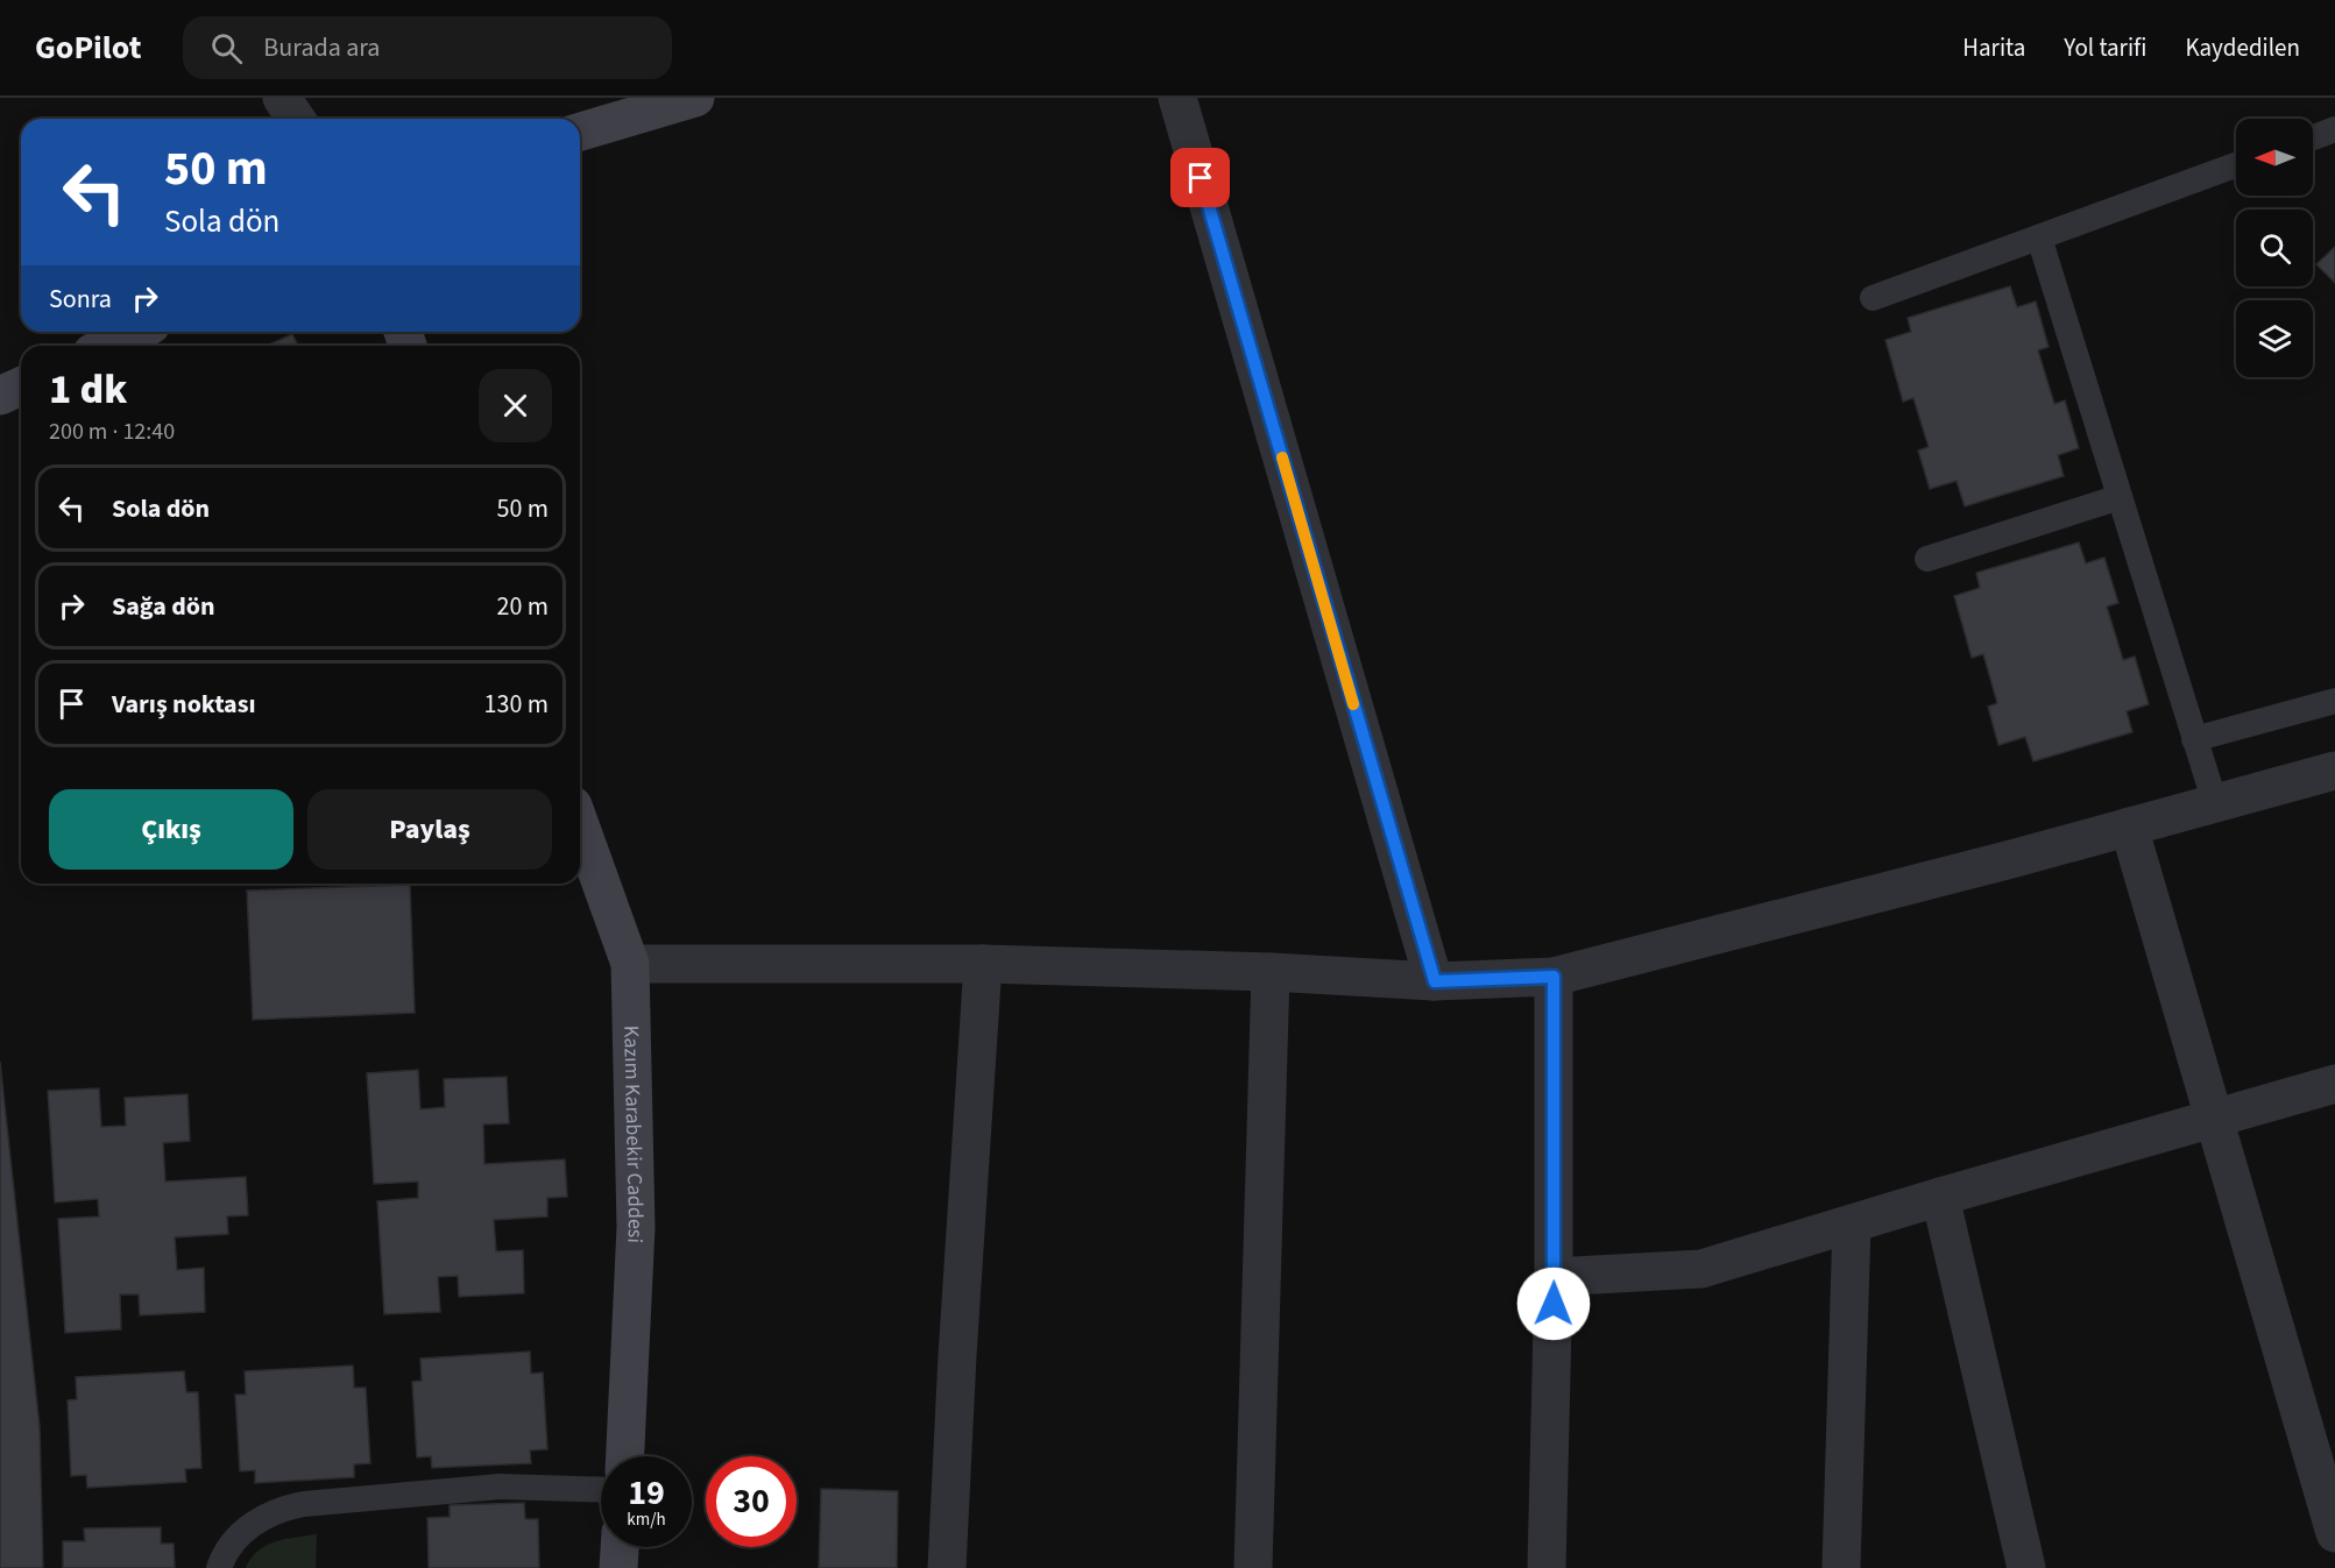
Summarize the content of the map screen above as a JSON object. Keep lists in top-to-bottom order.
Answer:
{
  "streets": {
    "street": ["Kazım Karabekir Caddesi"]
  },
  "north": "left",
  "page": {
    "header": "GoPilot",
    "search": "Burada ara",
    "nav": ["Harita", "Yol tarifi", "Kaydedilen"],
    "turn": ["50 m", "Sola dön"],
    "then": "Sonra",
    "heading": ["1 dk", "200 m · 12:40"],
    "list": [
      {
        "name": "Sola dön",
        "value": "50 m"
      },
      {
        "name": "Sağa dön",
        "value": "20 m"
      },
      {
        "name": "Varış noktası",
        "value": "130 m"
      }
    ],
    "buttons": ["Çıkış", "Paylaş"],
    "speed": "19 km/h",
    "limit": "30"
  }
}
